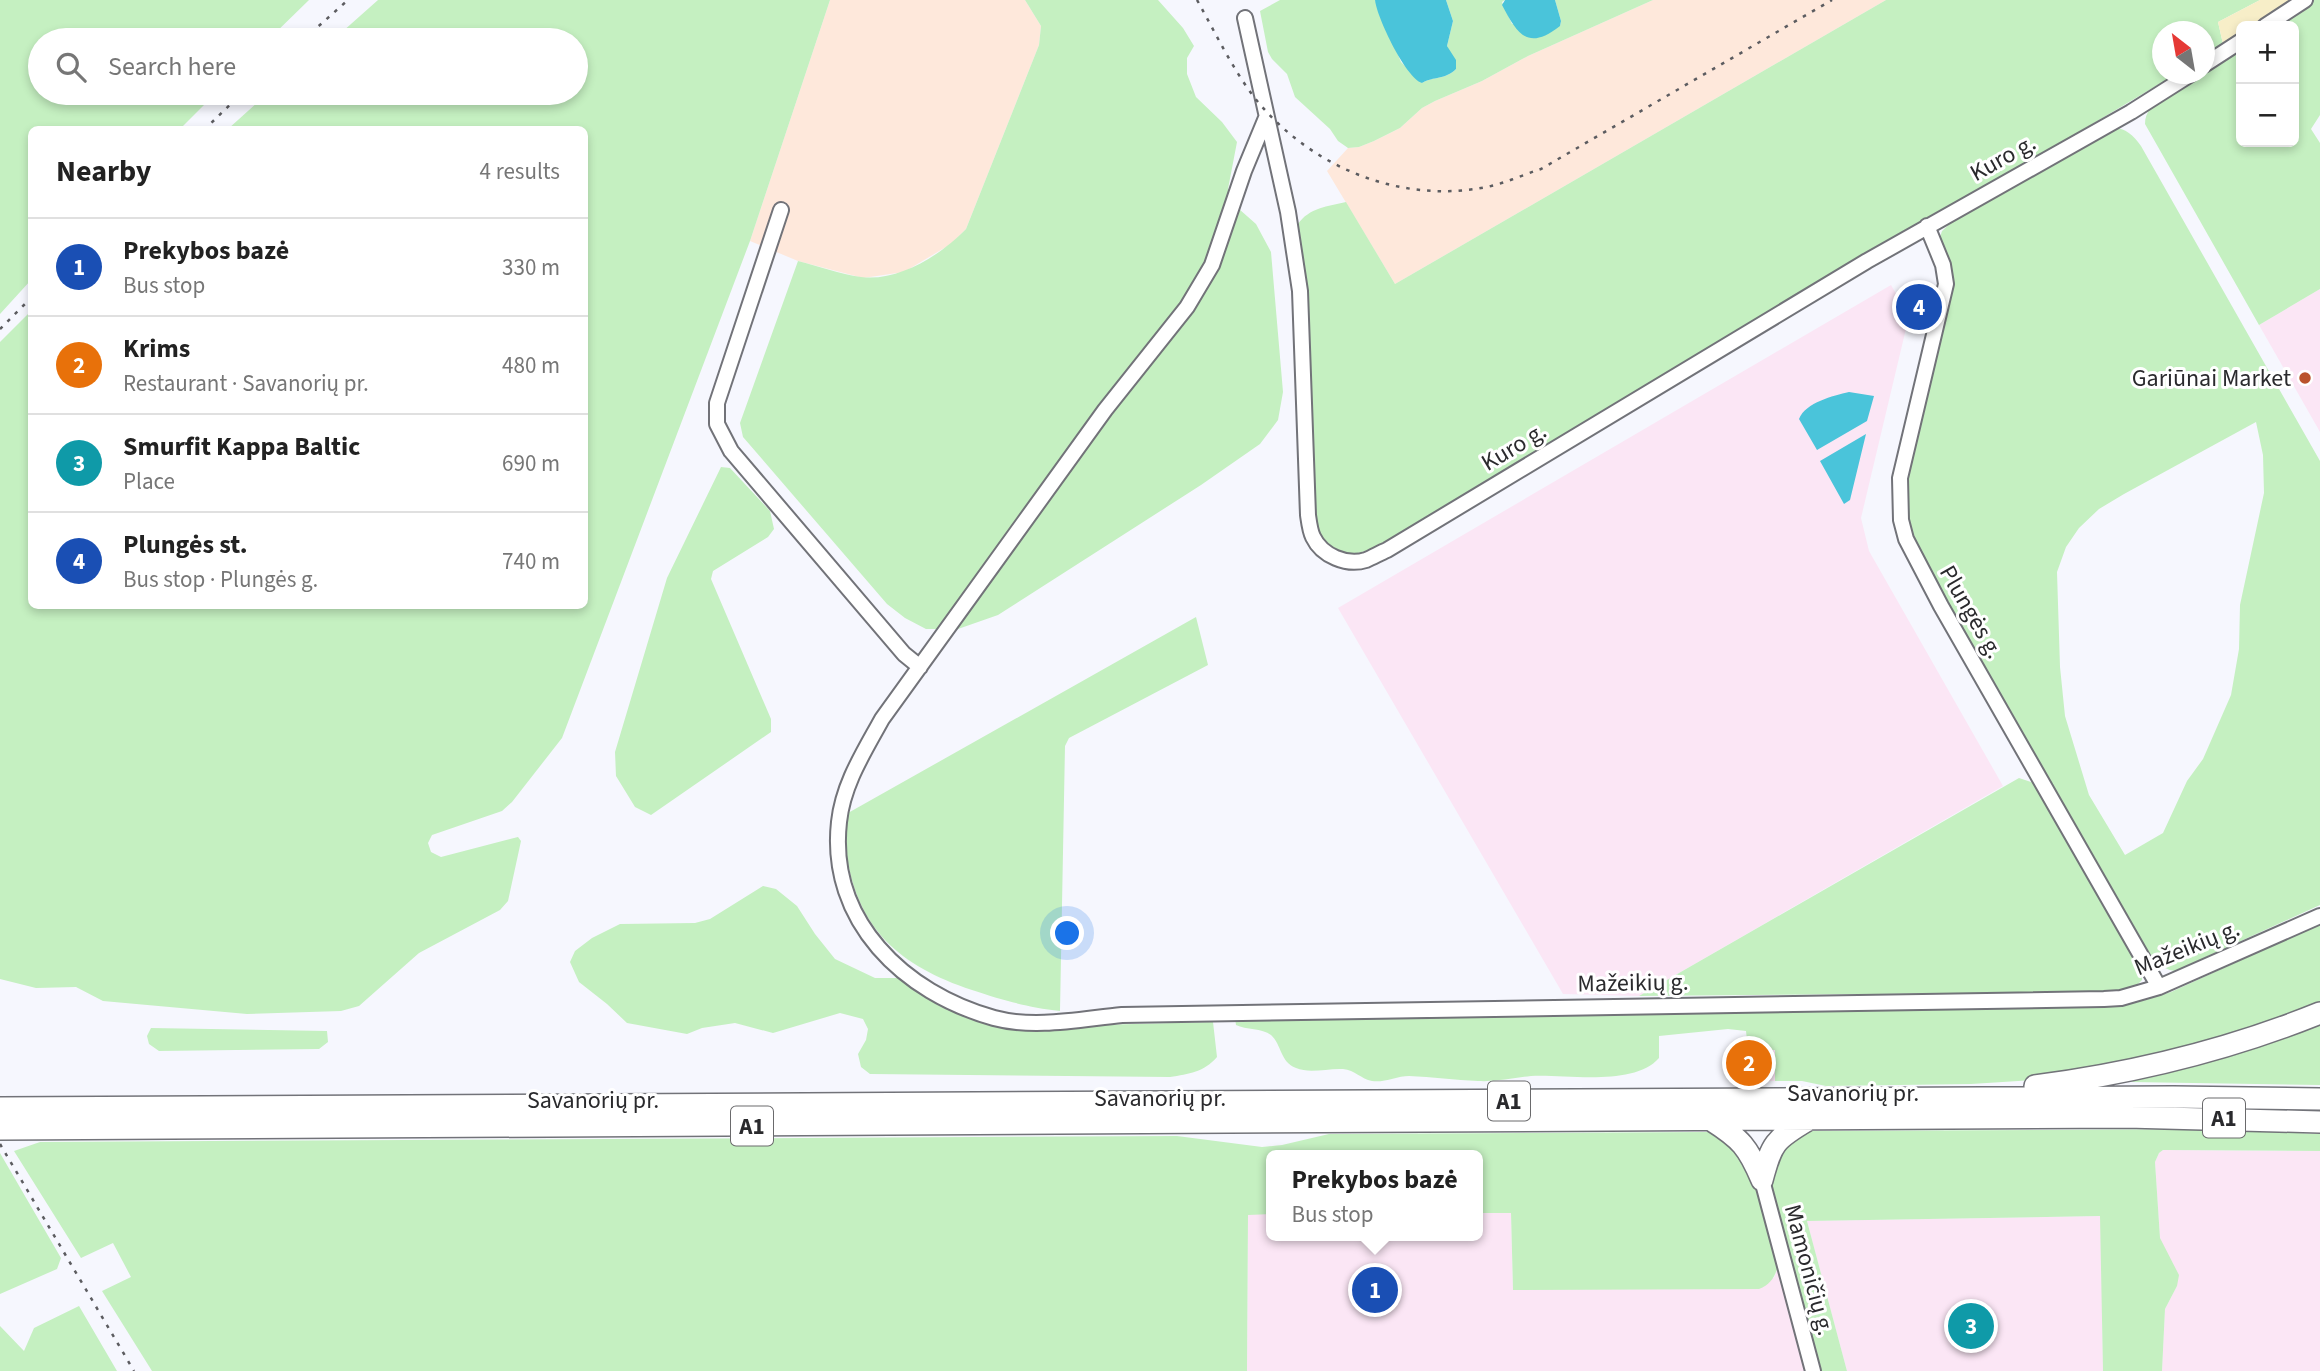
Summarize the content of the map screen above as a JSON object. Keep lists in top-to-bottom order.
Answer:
{
  "streets": {
    "highway": ["Savanorių pr.", "A1"],
    "street": [
      "Kuro g.",
      "Plungės g.",
      "Mažeikių g.",
      "Mamoničių g."
    ]
  },
  "crossings": [
    ["Kuro g.", "Plungės g."],
    ["Kuro g.", "Mažeikių g."],
    ["Plungės g.", "Mažeikių g."]
  ],
  "places": ["Gariūnai Market"],
  "north": "top left",
  "page": {
    "map_buttons": ["+", "−"],
    "search": "Search here",
    "heading": ["Nearby", "4 results"],
    "list": [
      {
        "mark": "1",
        "name": "Prekybos bazė",
        "note": "Bus stop",
        "value": "330 m"
      },
      {
        "mark": "2",
        "name": "Krims",
        "note": "Restaurant · Savanorių pr.",
        "value": "480 m"
      },
      {
        "mark": "3",
        "name": "Smurfit Kappa Baltic",
        "note": "Place",
        "value": "690 m"
      },
      {
        "mark": "4",
        "name": "Plungės st.",
        "note": "Bus stop · Plungės g.",
        "value": "740 m"
      }
    ],
    "pins": [
      "4",
      "2",
      "1",
      "3"
    ],
    "popup": ["Prekybos bazė", "Bus stop"]
  }
}
